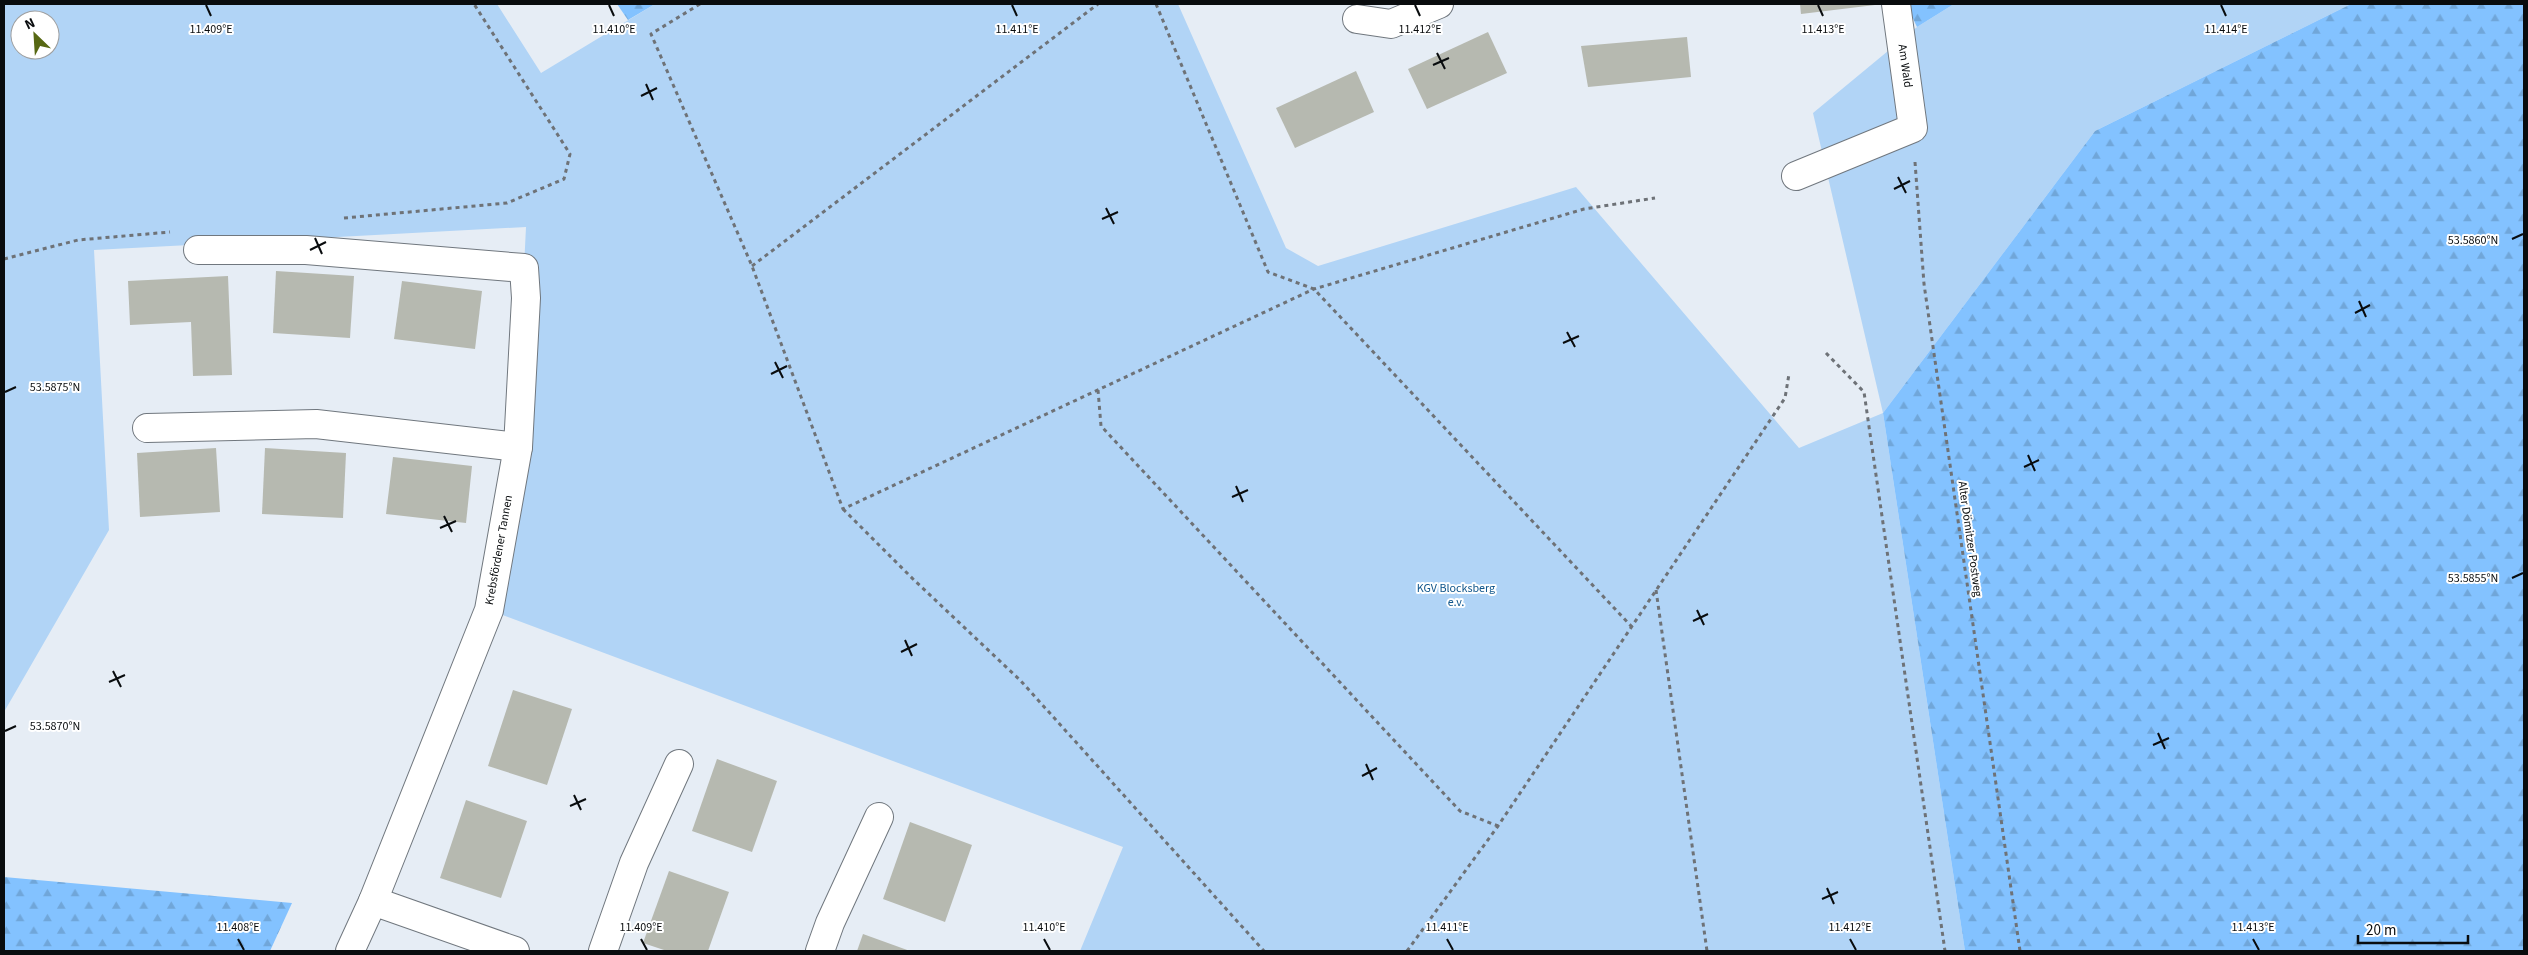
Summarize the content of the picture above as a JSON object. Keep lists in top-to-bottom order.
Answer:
{
  "streets": {
    "street": ["Am Wald", "Krebsfördener Tannen"],
    "path": ["Alter Dömitzer Postweg"]
  },
  "crossings": [
    ["Am Wald", "Alter Dömitzer Postweg"]
  ],
  "parks": ["KGV Blocksberg e.v."],
  "scale_bar": "20 m",
  "north": "top left",
  "coordinates": [
    "11.410°E",
    "11.413°E",
    "11.409°E",
    "11.411°E",
    "11.412°E",
    "11.414°E",
    "53.5860°N",
    "53.5875°N",
    "53.5855°N",
    "53.5870°N",
    "11.408°E"
  ]
}
